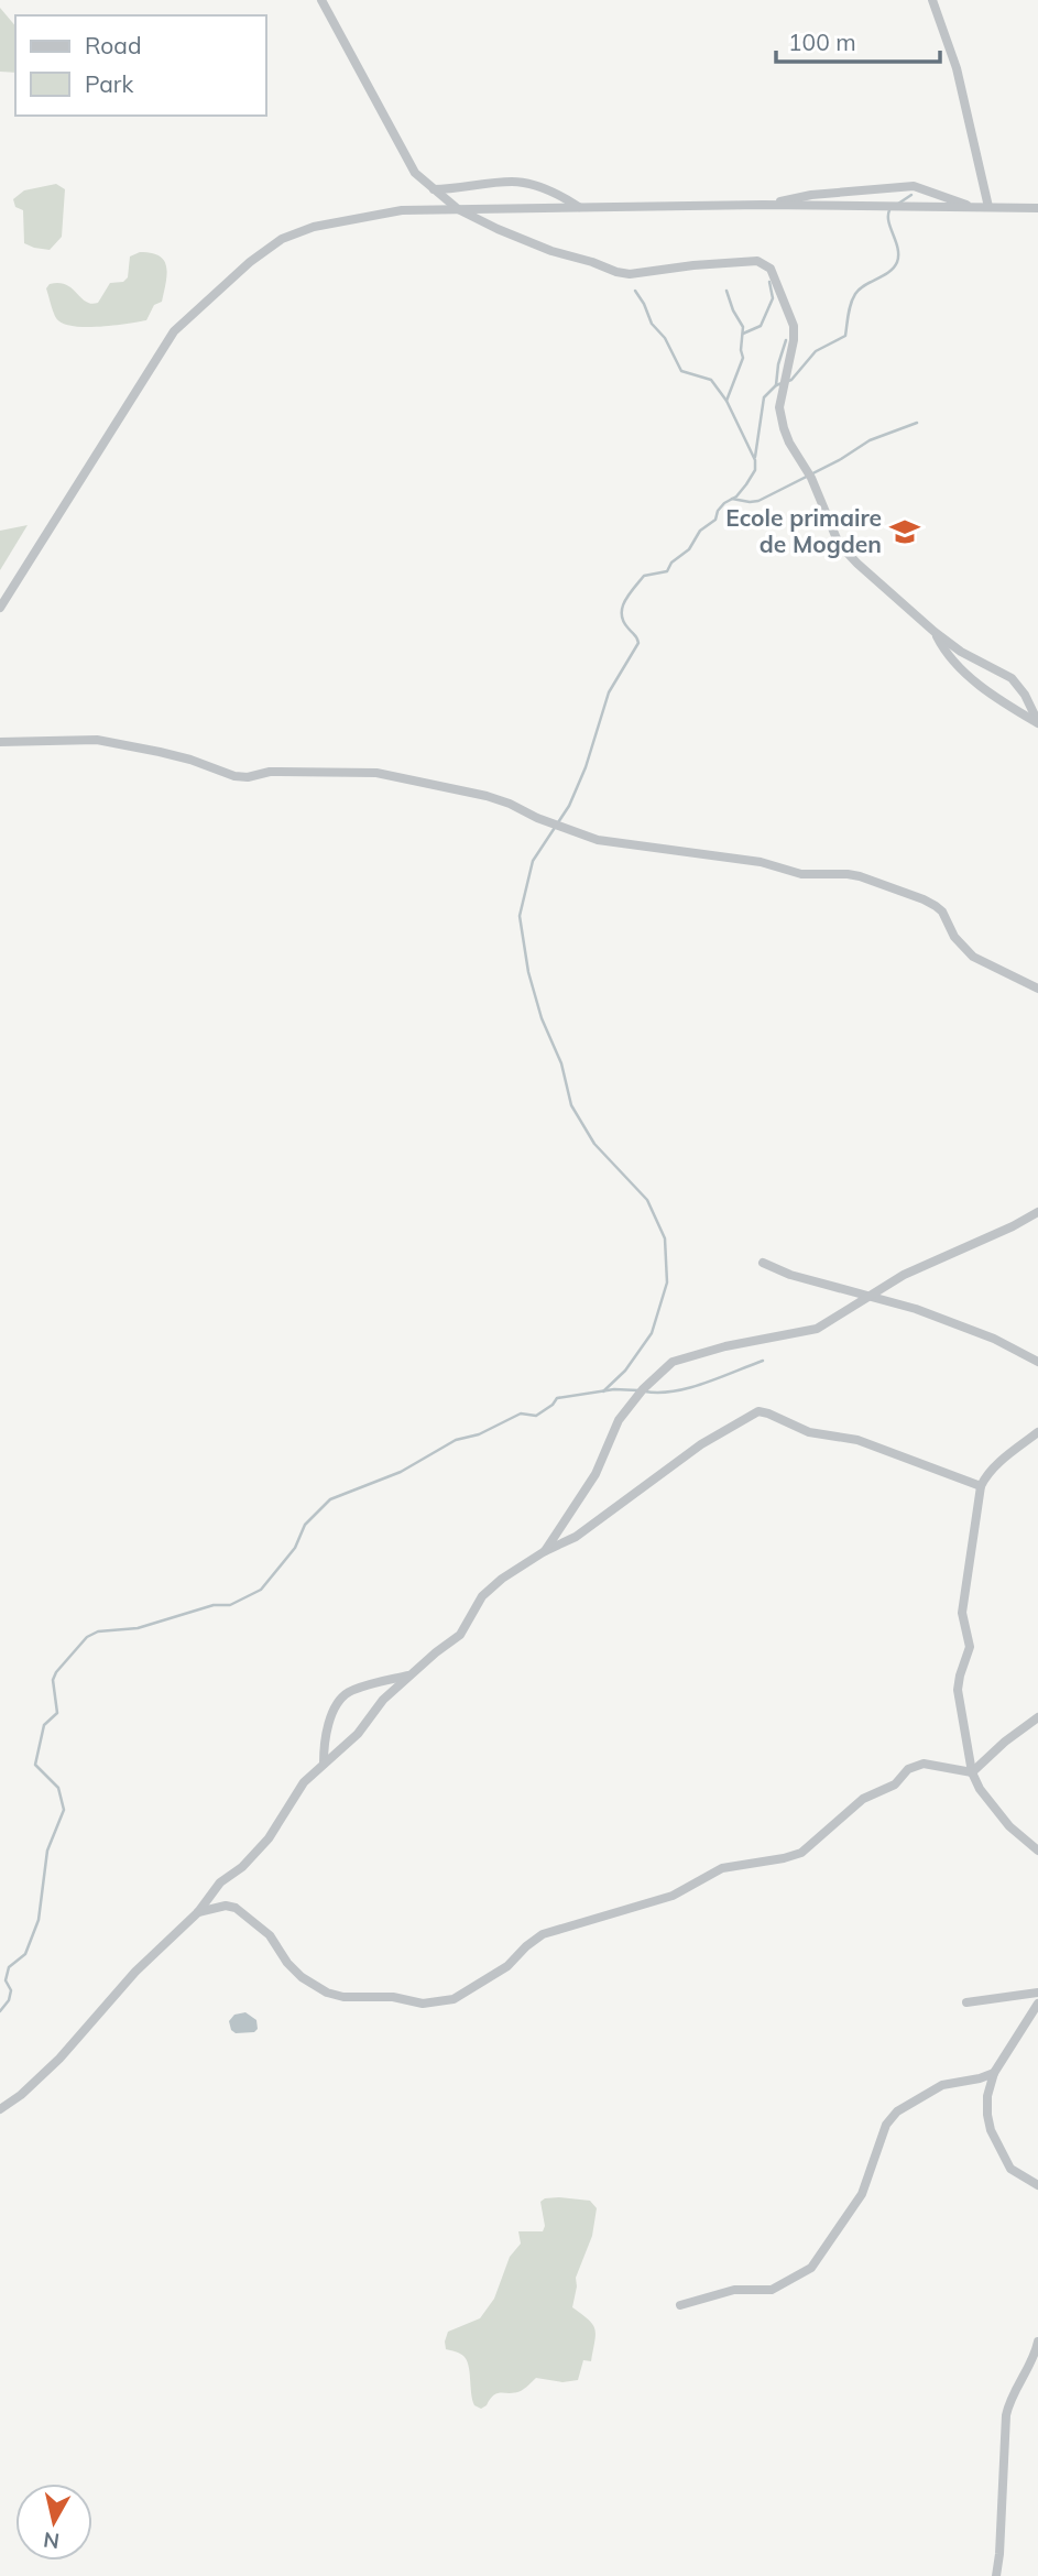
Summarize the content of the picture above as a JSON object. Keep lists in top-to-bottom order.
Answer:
{
  "places": {
    "school or university": ["Ecole primaire de Mogden"]
  },
  "legend": ["Road", "Park"],
  "scale_bar": "100 m",
  "north": "bottom"
}
